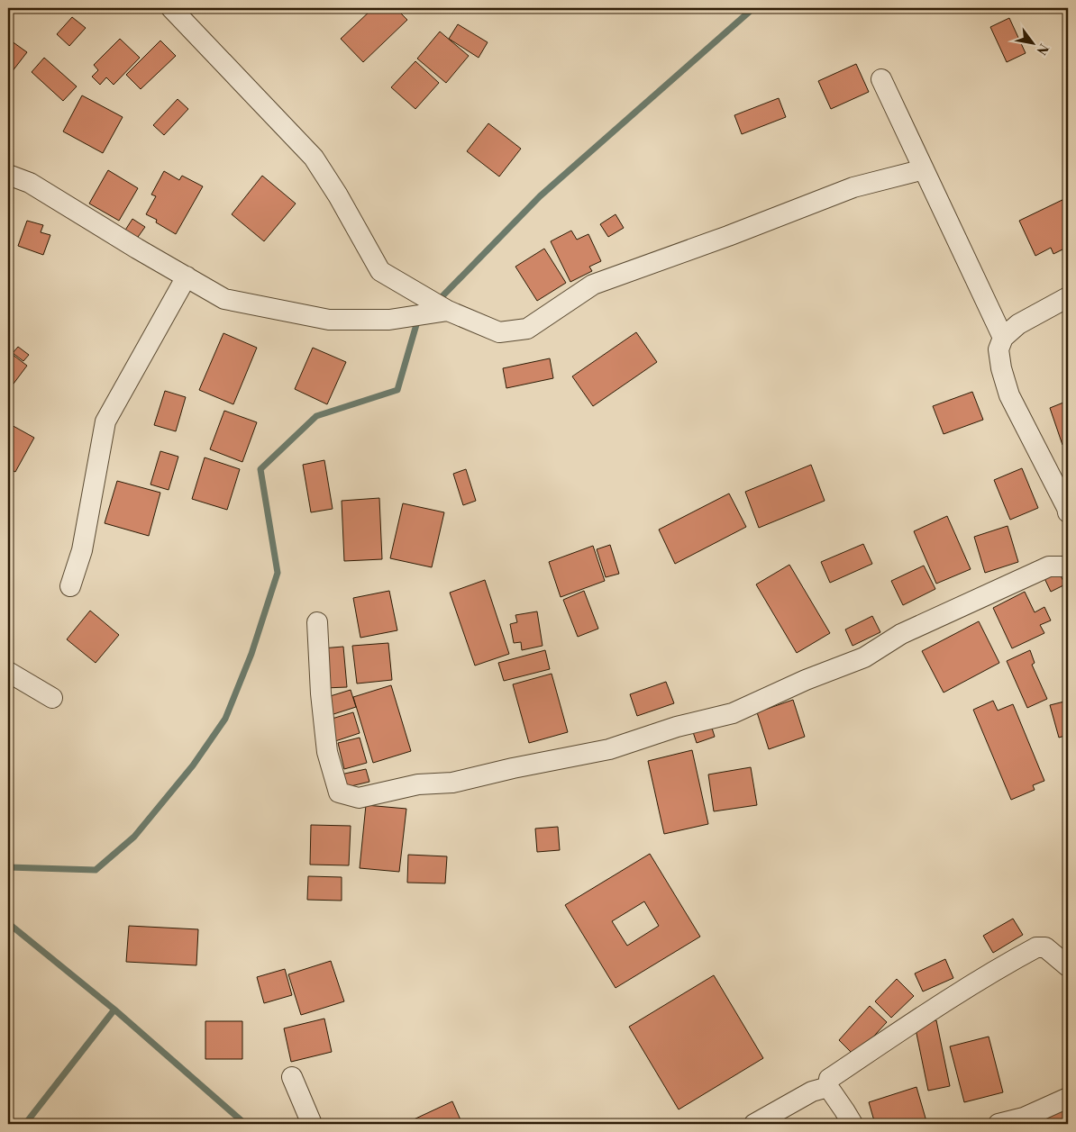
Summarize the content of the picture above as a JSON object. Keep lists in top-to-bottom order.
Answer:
{
  "north": "bottom right"
}
